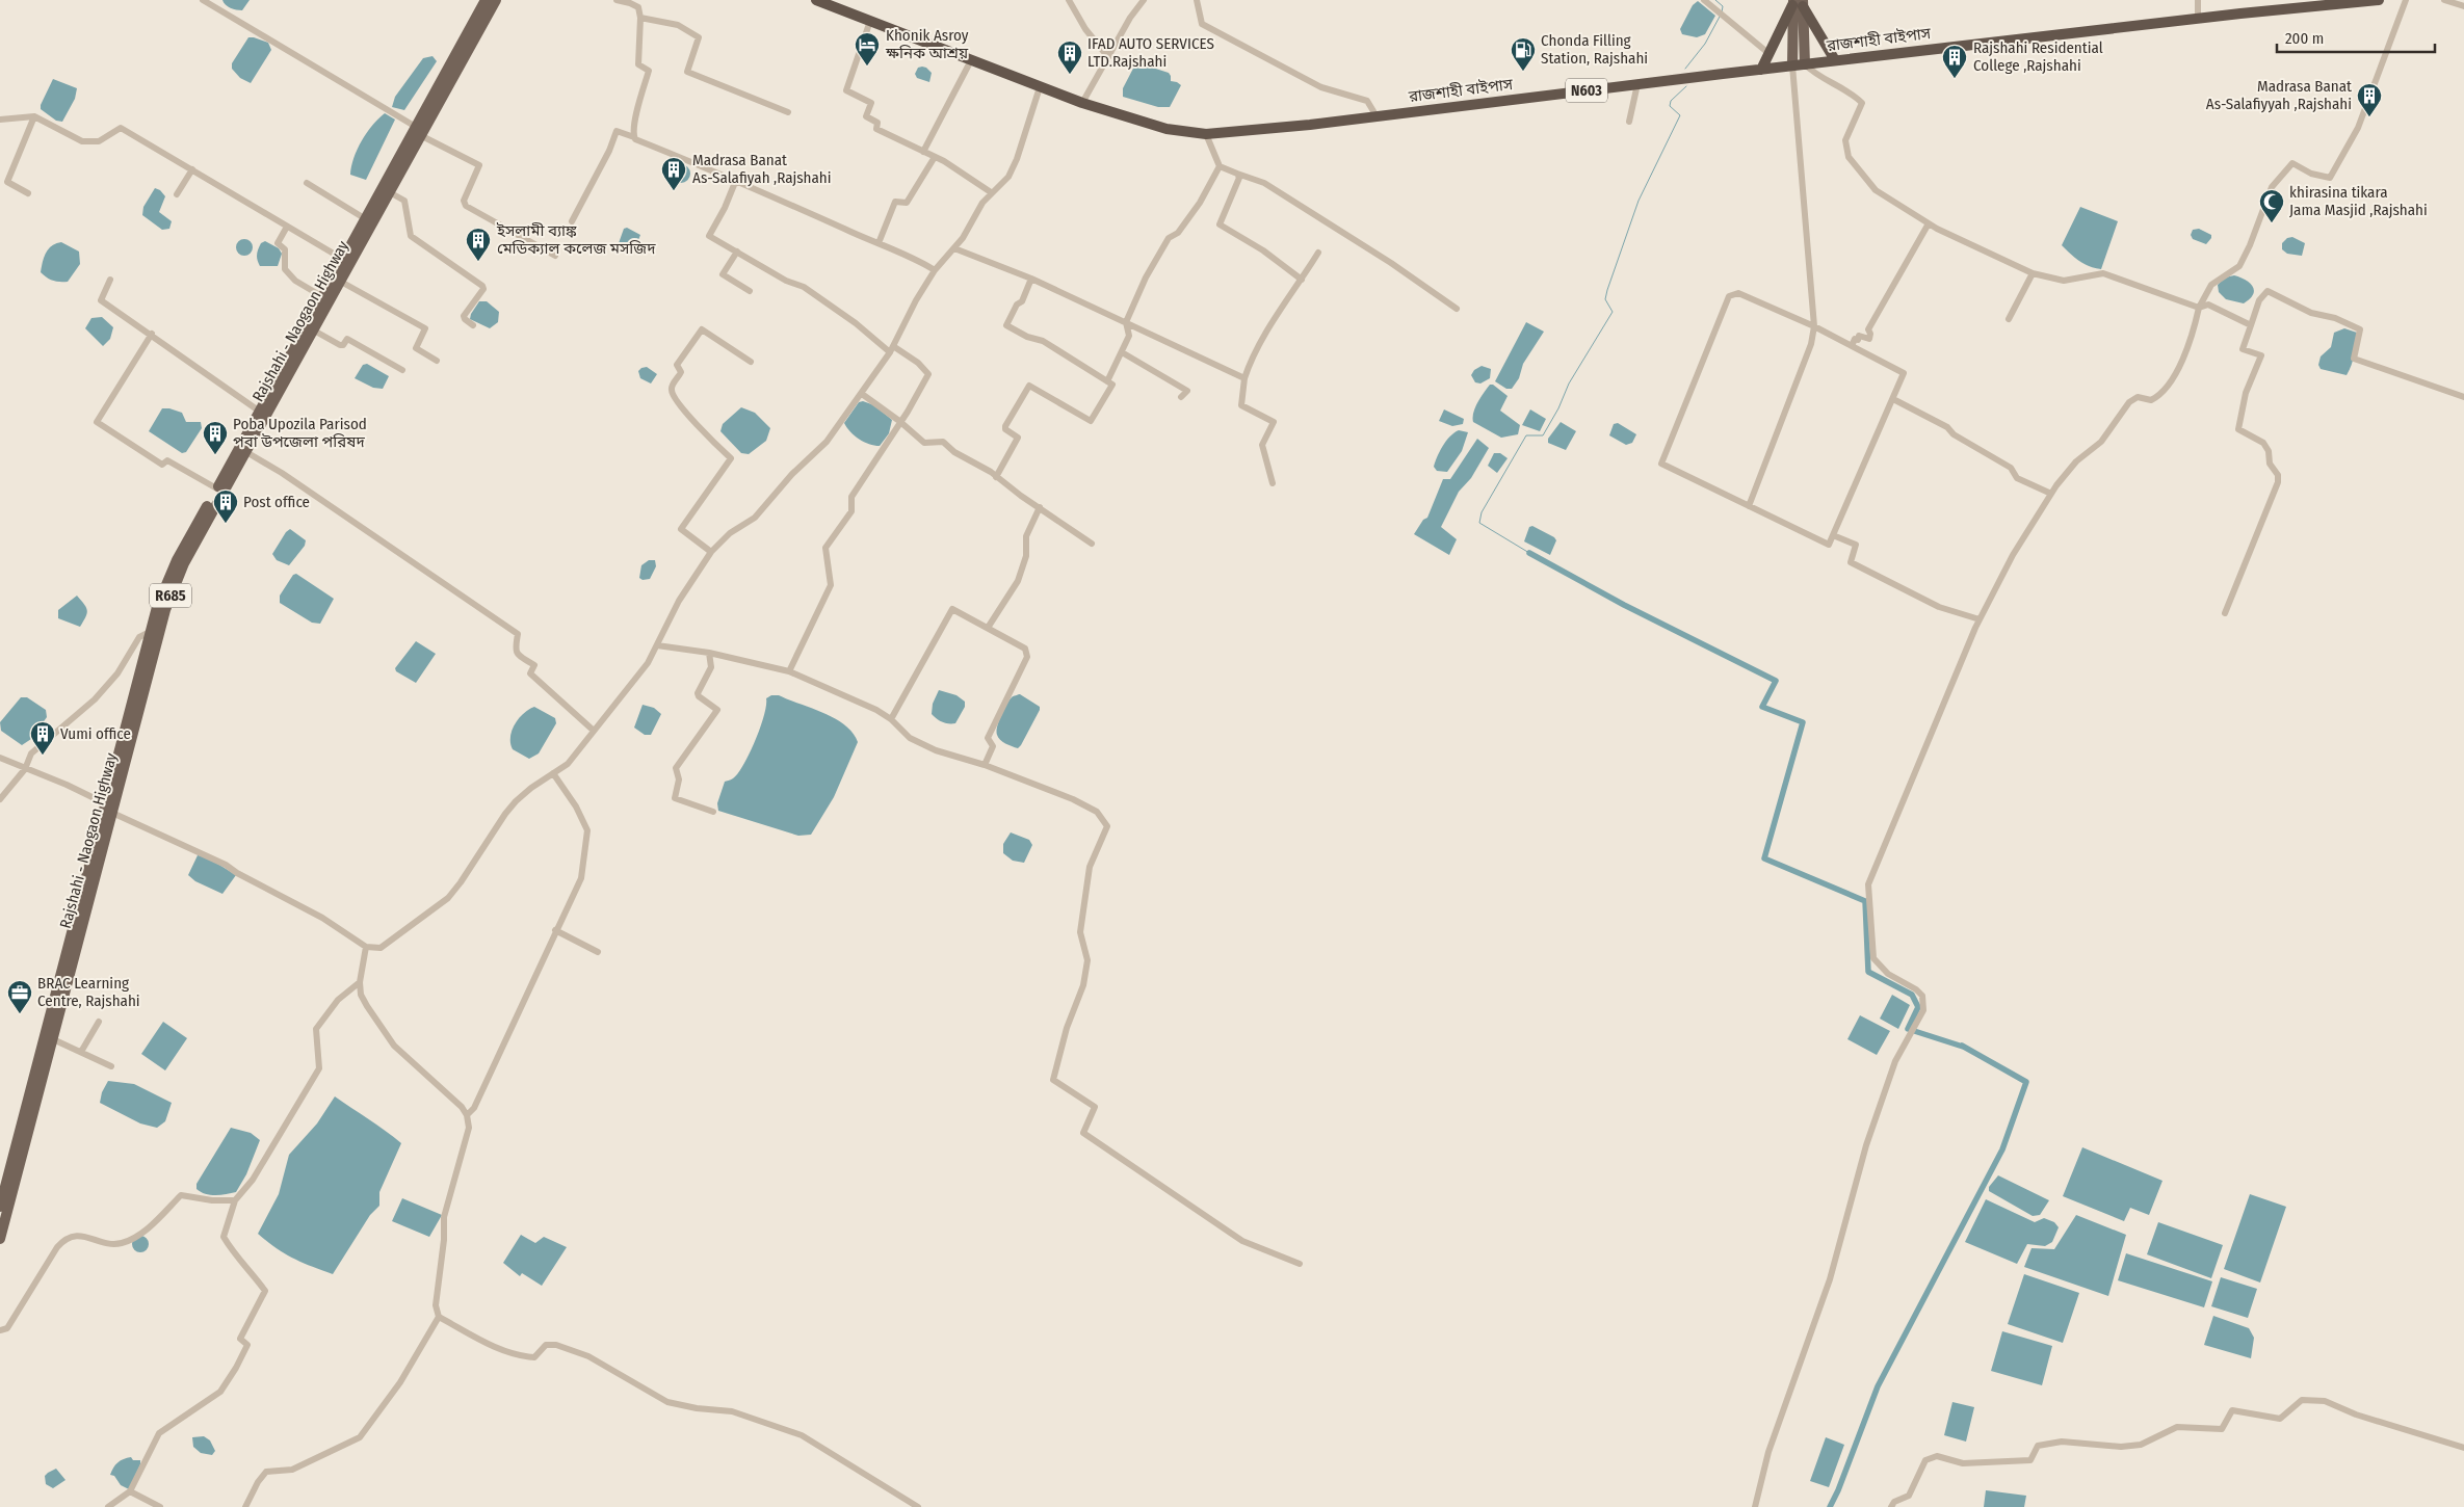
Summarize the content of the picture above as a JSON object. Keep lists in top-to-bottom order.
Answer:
{
  "streets": {
    "highway": ["রাজশাহী বাইপাস", "N603"],
    "main road": ["Rajshahi - Naogaon Highway", "R685"]
  },
  "places": {
    "hotel": ["Khonik Asroy ক্ষনিক আশ্রয়"],
    "fuel station": ["Chonda Filling Station, Rajshahi"],
    "building": [
      "IFAD AUTO SERVICES LTD.Rajshahi",
      "Rajshahi Residential College ,Rajshahi",
      "Madrasa Banat As-Salafiyyah ,Rajshahi",
      "Madrasa Banat As-Salafiyah ,Rajshahi",
      "ইসলামী ব্যাঙ্ক মেডিক্যাল কলেজ মসজিদ",
      "Poba Upozila Parisod পবা উপজেলা পরিষদ",
      "Post office",
      "Vumi office"
    ],
    "mosque": ["khirasina tikara Jama Masjid ,Rajshahi"],
    "office": ["BRAC Learning Centre, Rajshahi"]
  },
  "scale_bar": "200 m"
}
